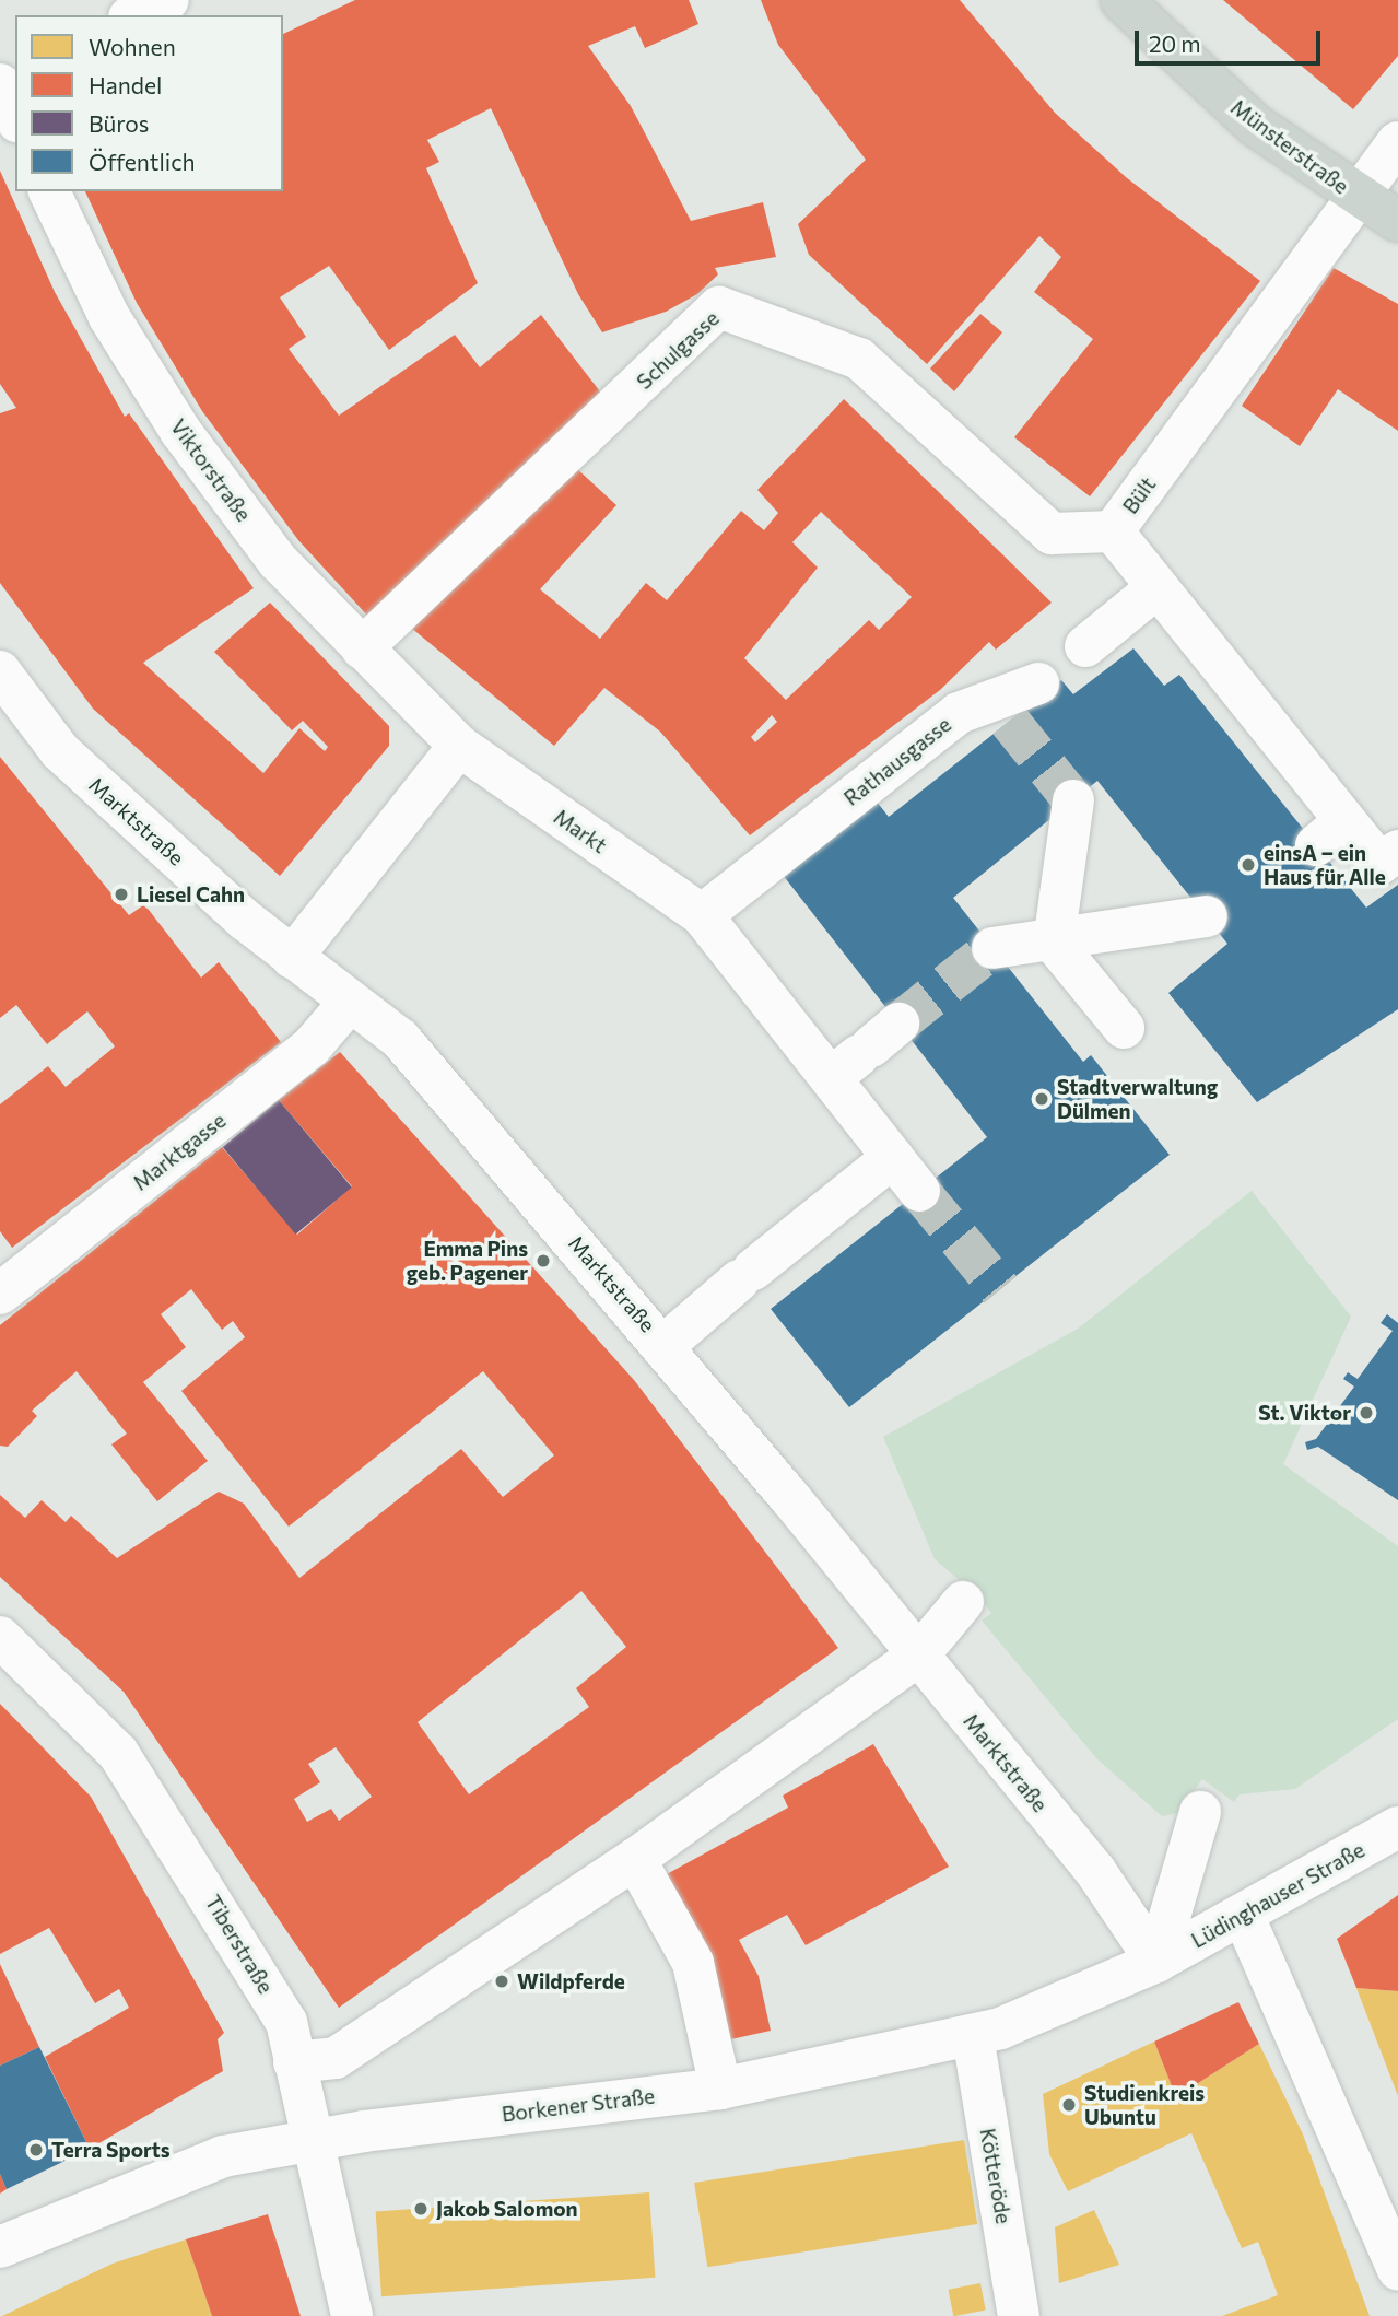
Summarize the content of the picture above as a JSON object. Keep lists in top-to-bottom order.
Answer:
{
  "streets": {
    "main road": ["Münsterstraße"],
    "street": [
      "Schulgasse",
      "Viktorstraße",
      "Bült",
      "Rathausgasse",
      "Marktstraße",
      "Markt",
      "Marktgasse",
      "Lüdinghauser Straße",
      "Tiberstraße",
      "Borkener Straße",
      "Kötteröde"
    ]
  },
  "crossings": [
    ["Münsterstraße", "Bült"],
    ["Schulgasse", "Viktorstraße"],
    ["Schulgasse", "Bült"],
    ["Viktorstraße", "Markt"],
    ["Rathausgasse", "Markt"],
    ["Marktstraße", "Marktgasse"],
    ["Marktstraße", "Lüdinghauser Straße"],
    ["Marktstraße", "Borkener Straße"],
    ["Lüdinghauser Straße", "Borkener Straße"],
    ["Tiberstraße", "Borkener Straße"],
    ["Borkener Straße", "Kötteröde"]
  ],
  "places": [
    "einsA – ein Haus für Alle",
    "Liesel Cahn",
    "Stadtverwaltung Dülmen",
    "Emma Pins geb. Pagener",
    "St. Viktor",
    "Wildpferde",
    "Studienkreis Ubuntu",
    "Terra Sports",
    "Jakob Salomon"
  ],
  "legend": [
    "Wohnen",
    "Handel",
    "Büros",
    "Öffentlich"
  ],
  "scale_bar": "20 m"
}
